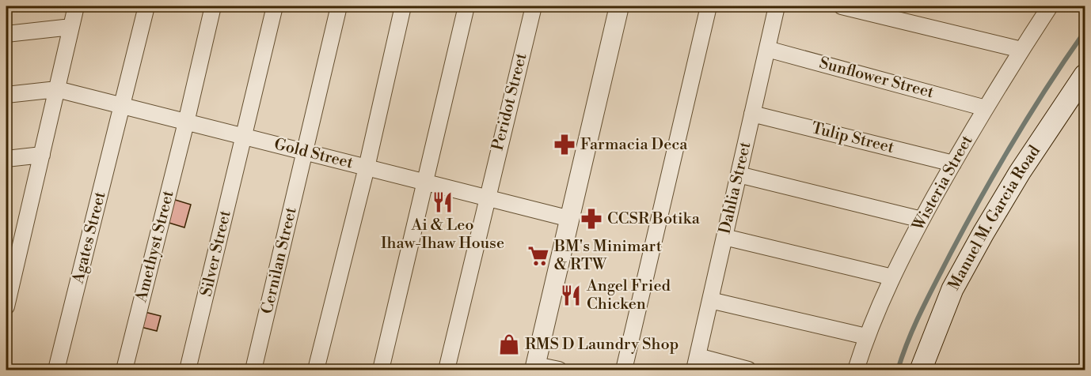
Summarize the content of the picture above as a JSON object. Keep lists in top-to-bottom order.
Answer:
{
  "streets": {
    "main road": ["Manuel M. Garcia Road"],
    "street": [
      "Sunflower Street",
      "Peridot Street",
      "Tulip Street",
      "Gold Street",
      "Wisteria Street",
      "Dahlia Street",
      "Agates Street",
      "Amethyst Street",
      "Silver Street",
      "Cernilan Street"
    ]
  },
  "crossings": [
    ["Sunflower Street", "Wisteria Street"],
    ["Sunflower Street", "Dahlia Street"],
    ["Peridot Street", "Gold Street"],
    ["Tulip Street", "Wisteria Street"],
    ["Tulip Street", "Dahlia Street"],
    ["Gold Street", "Agates Street"],
    ["Gold Street", "Amethyst Street"],
    ["Gold Street", "Silver Street"],
    ["Gold Street", "Cernilan Street"]
  ],
  "places": {
    "pharmacy": ["Farmacia Deca", "CCSR Botika"],
    "restaurant": ["Ai & Leo Ihaw-Ihaw House", "Angel Fried Chicken"],
    "supermarket": ["BM's Minimart & RTW"],
    "shop": ["RMS D Laundry Shop"]
  }
}
